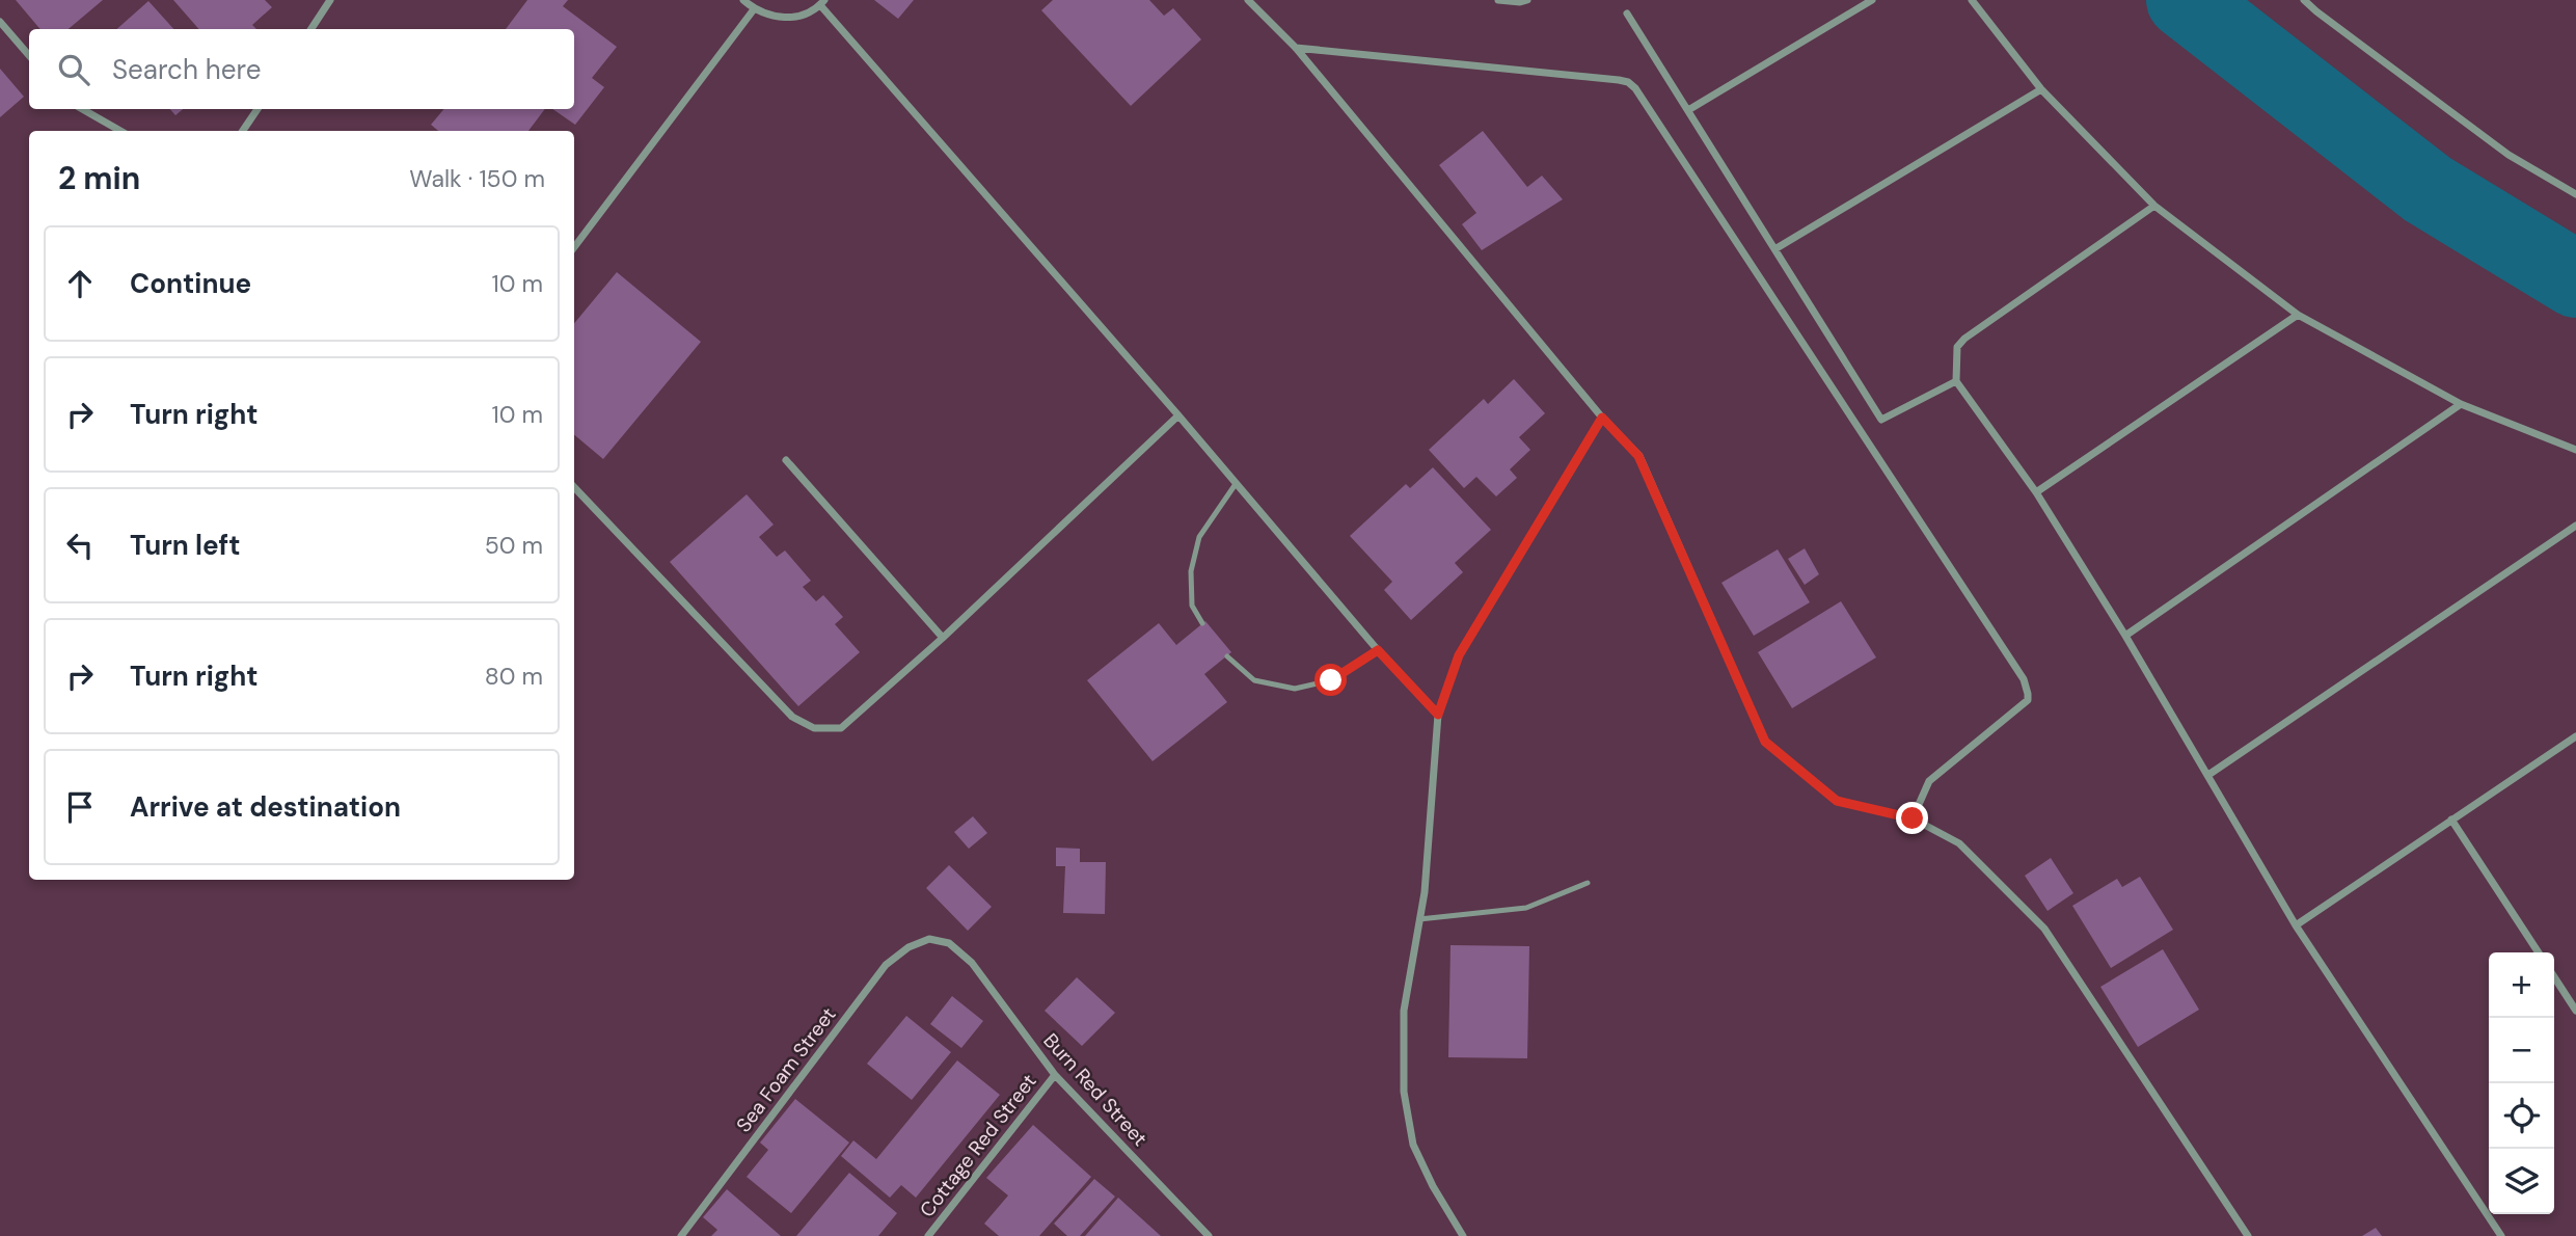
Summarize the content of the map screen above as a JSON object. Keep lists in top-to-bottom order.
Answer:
{
  "streets": {
    "street": ["Sea Foam Street", "Burn Red Street", "Cottage Red Street"]
  },
  "crossings": [
    ["Sea Foam Street", "Burn Red Street"],
    ["Burn Red Street", "Cottage Red Street"]
  ],
  "page": {
    "search": "Search here",
    "heading": ["2 min", "Walk · 150 m"],
    "list": [
      ["Continue", "10 m"],
      ["Turn right", "10 m"],
      ["Turn left", "50 m"],
      ["Turn right", "80 m"],
      "Arrive at destination"
    ],
    "map_buttons": ["+", "−"]
  }
}
